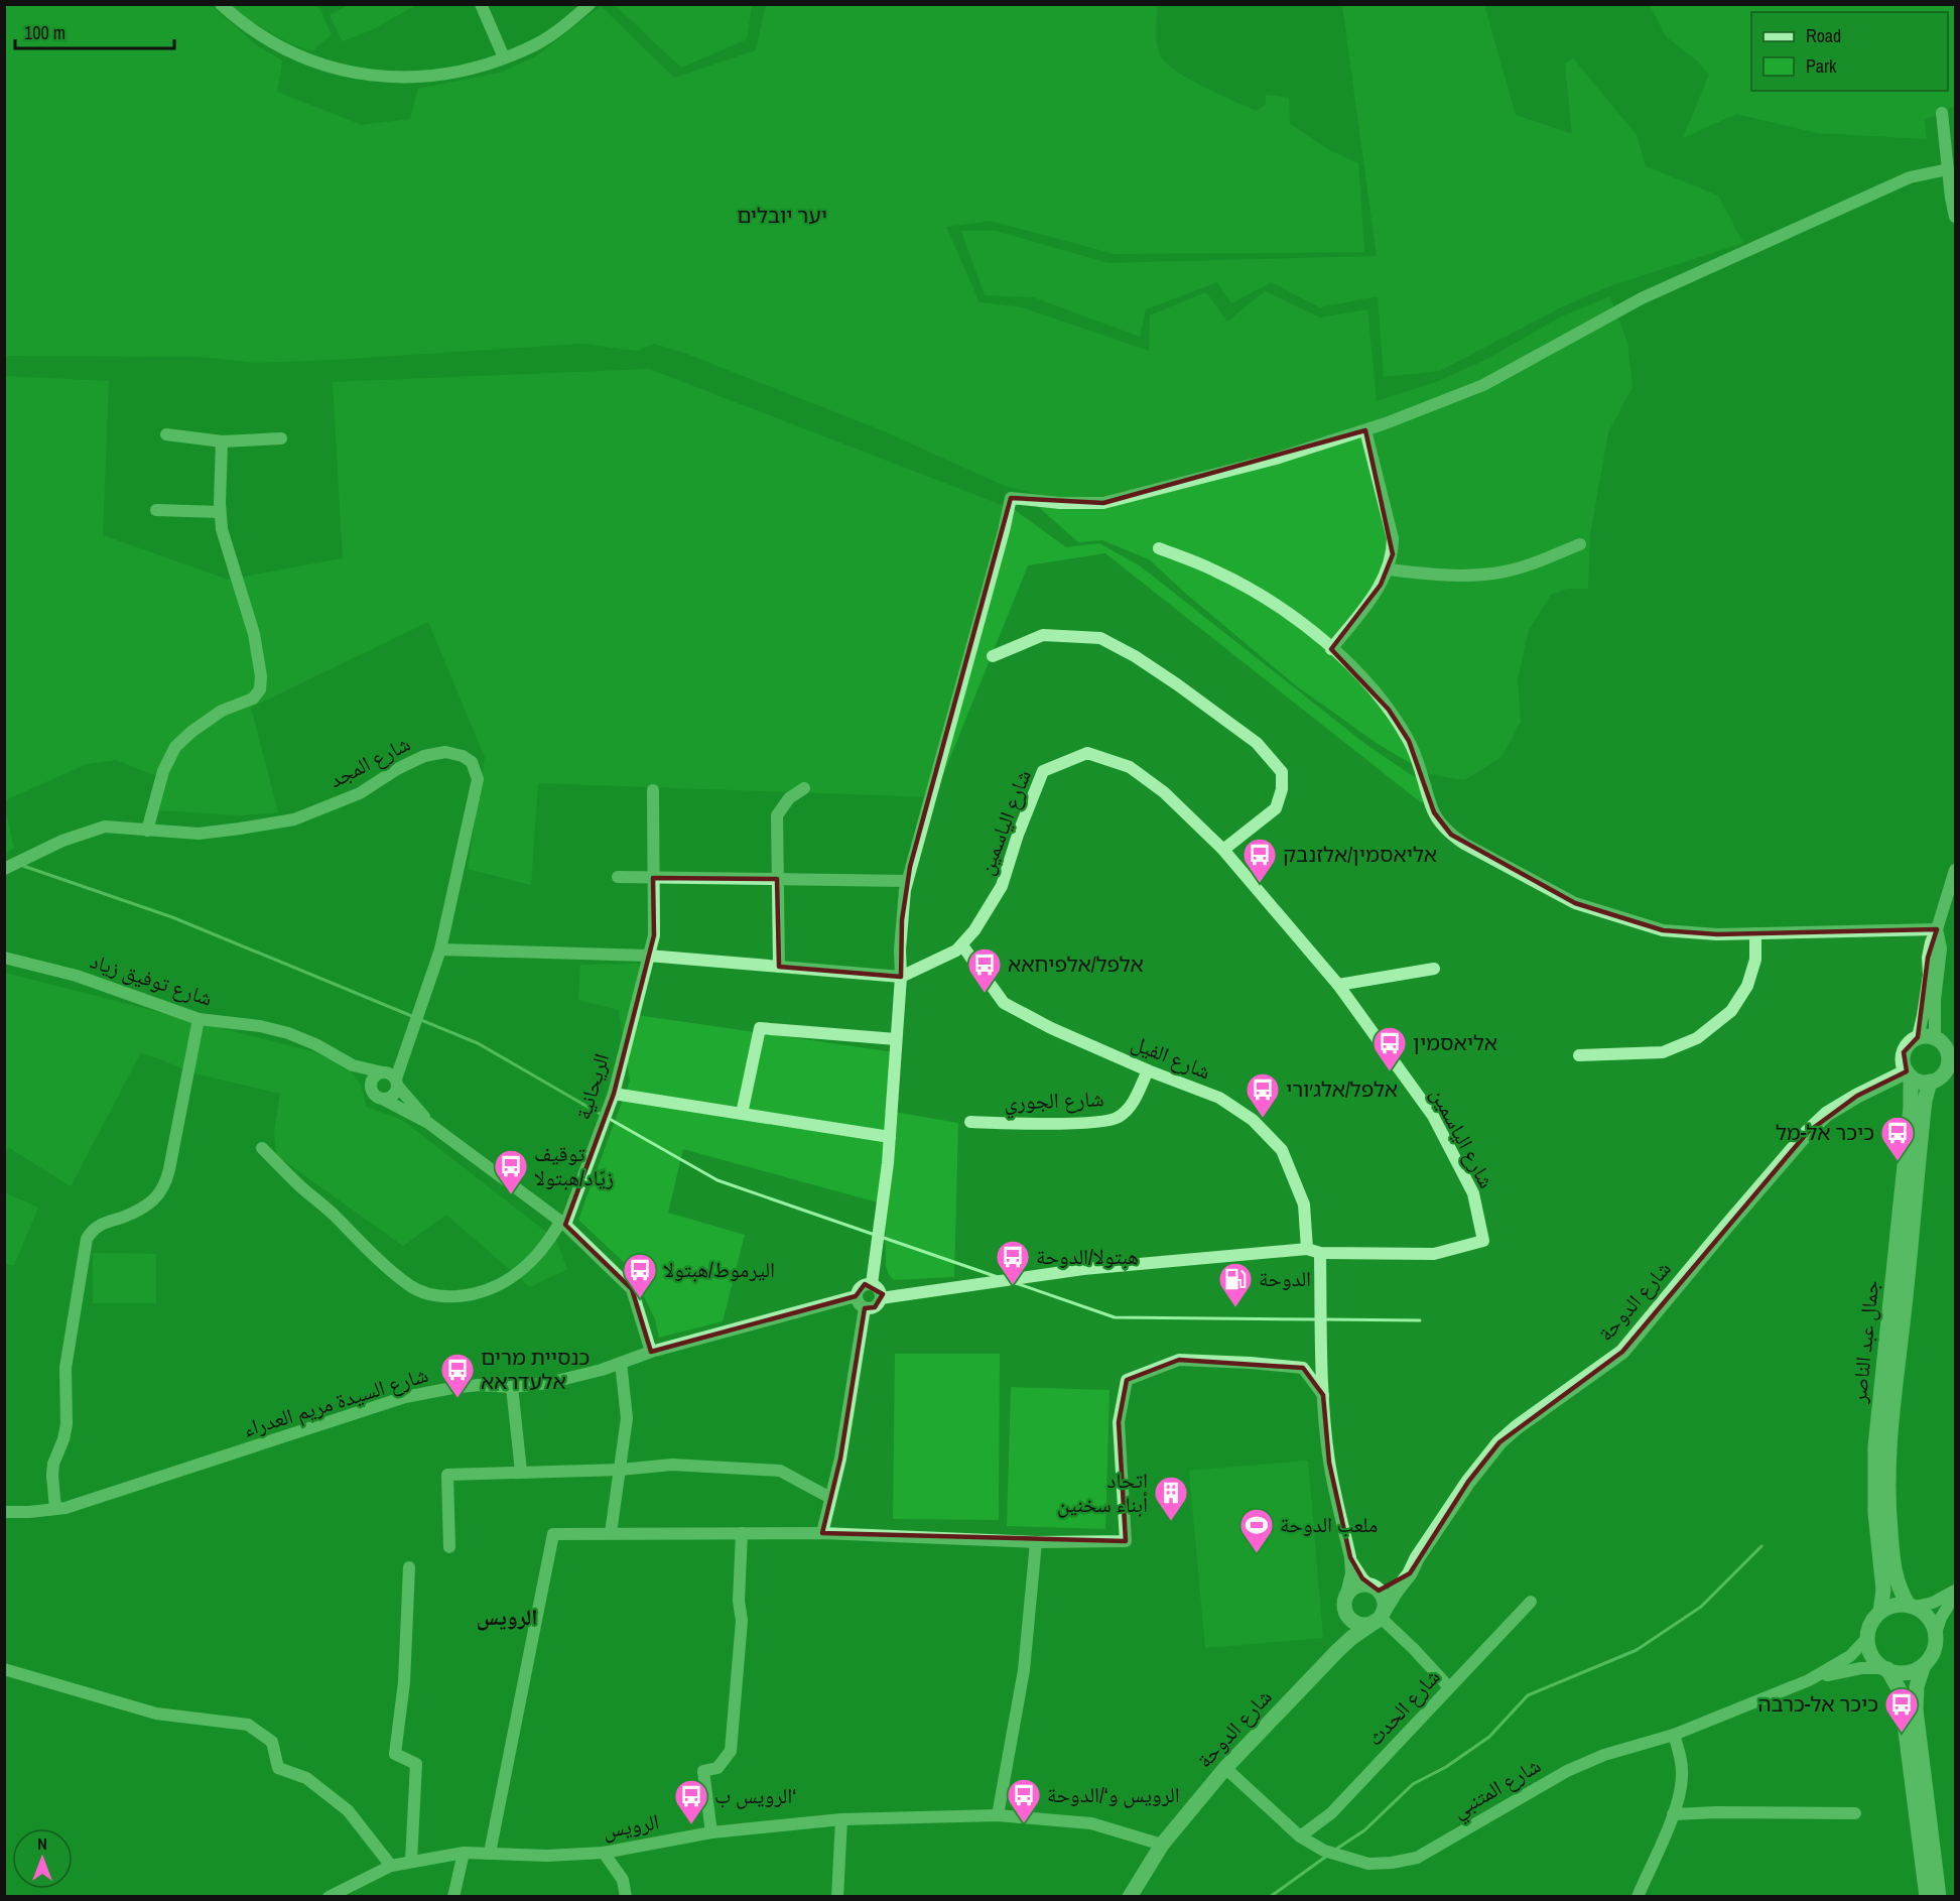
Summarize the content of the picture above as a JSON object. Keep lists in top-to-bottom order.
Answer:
{
  "streets": {
    "street": [
      "شارع المجد",
      "شارع الياسمين",
      "شارع توفيق زياد",
      "شارع الفيل",
      "الريحانية",
      "شارع الجوري",
      "شارع الدوحة",
      "جمال عبد الناصر",
      "شارع السيدة مريم العدراء",
      "شارع الحدث",
      "شارع المتنبي",
      "الرويس"
    ]
  },
  "crossings": [
    ["شارع الياسمين", "شارع الفيل"],
    ["شارع الفيل", "شارع الجوري"],
    ["شارع الدوحة", "جمال عبد الناصر"],
    ["شارع الدوحة", "شارع المتنبي"],
    ["شارع الدوحة", "الرويس"],
    ["شارع الحدث", "شارع المتنبي"]
  ],
  "districts": ["الرويس"],
  "parks": ["יער יובלים"],
  "places": {
    "bus stop": [
      "אליאסמין/אלזנבק",
      "אלפל/אלפיחאא",
      "אליאסמין",
      "אלפל/אלג׳ורי",
      "כיכר אל-מל",
      "توقيف زيّاد/هبتولا",
      "هبتولا/الدوحة",
      "اليرموط/هبتولا",
      "כנסיית מרים אלעדראא",
      "כיכר אל-כרבה",
      "الرويس و‘/الدوحة",
      "الرويس ب‘"
    ],
    "fuel station": ["الدوحة"],
    "building": ["اتحاد أبناء سخنين"],
    "sports": ["ملعب الدوحة"]
  },
  "legend": ["Road", "Park"],
  "scale_bar": "100 m",
  "north": "top"
}
